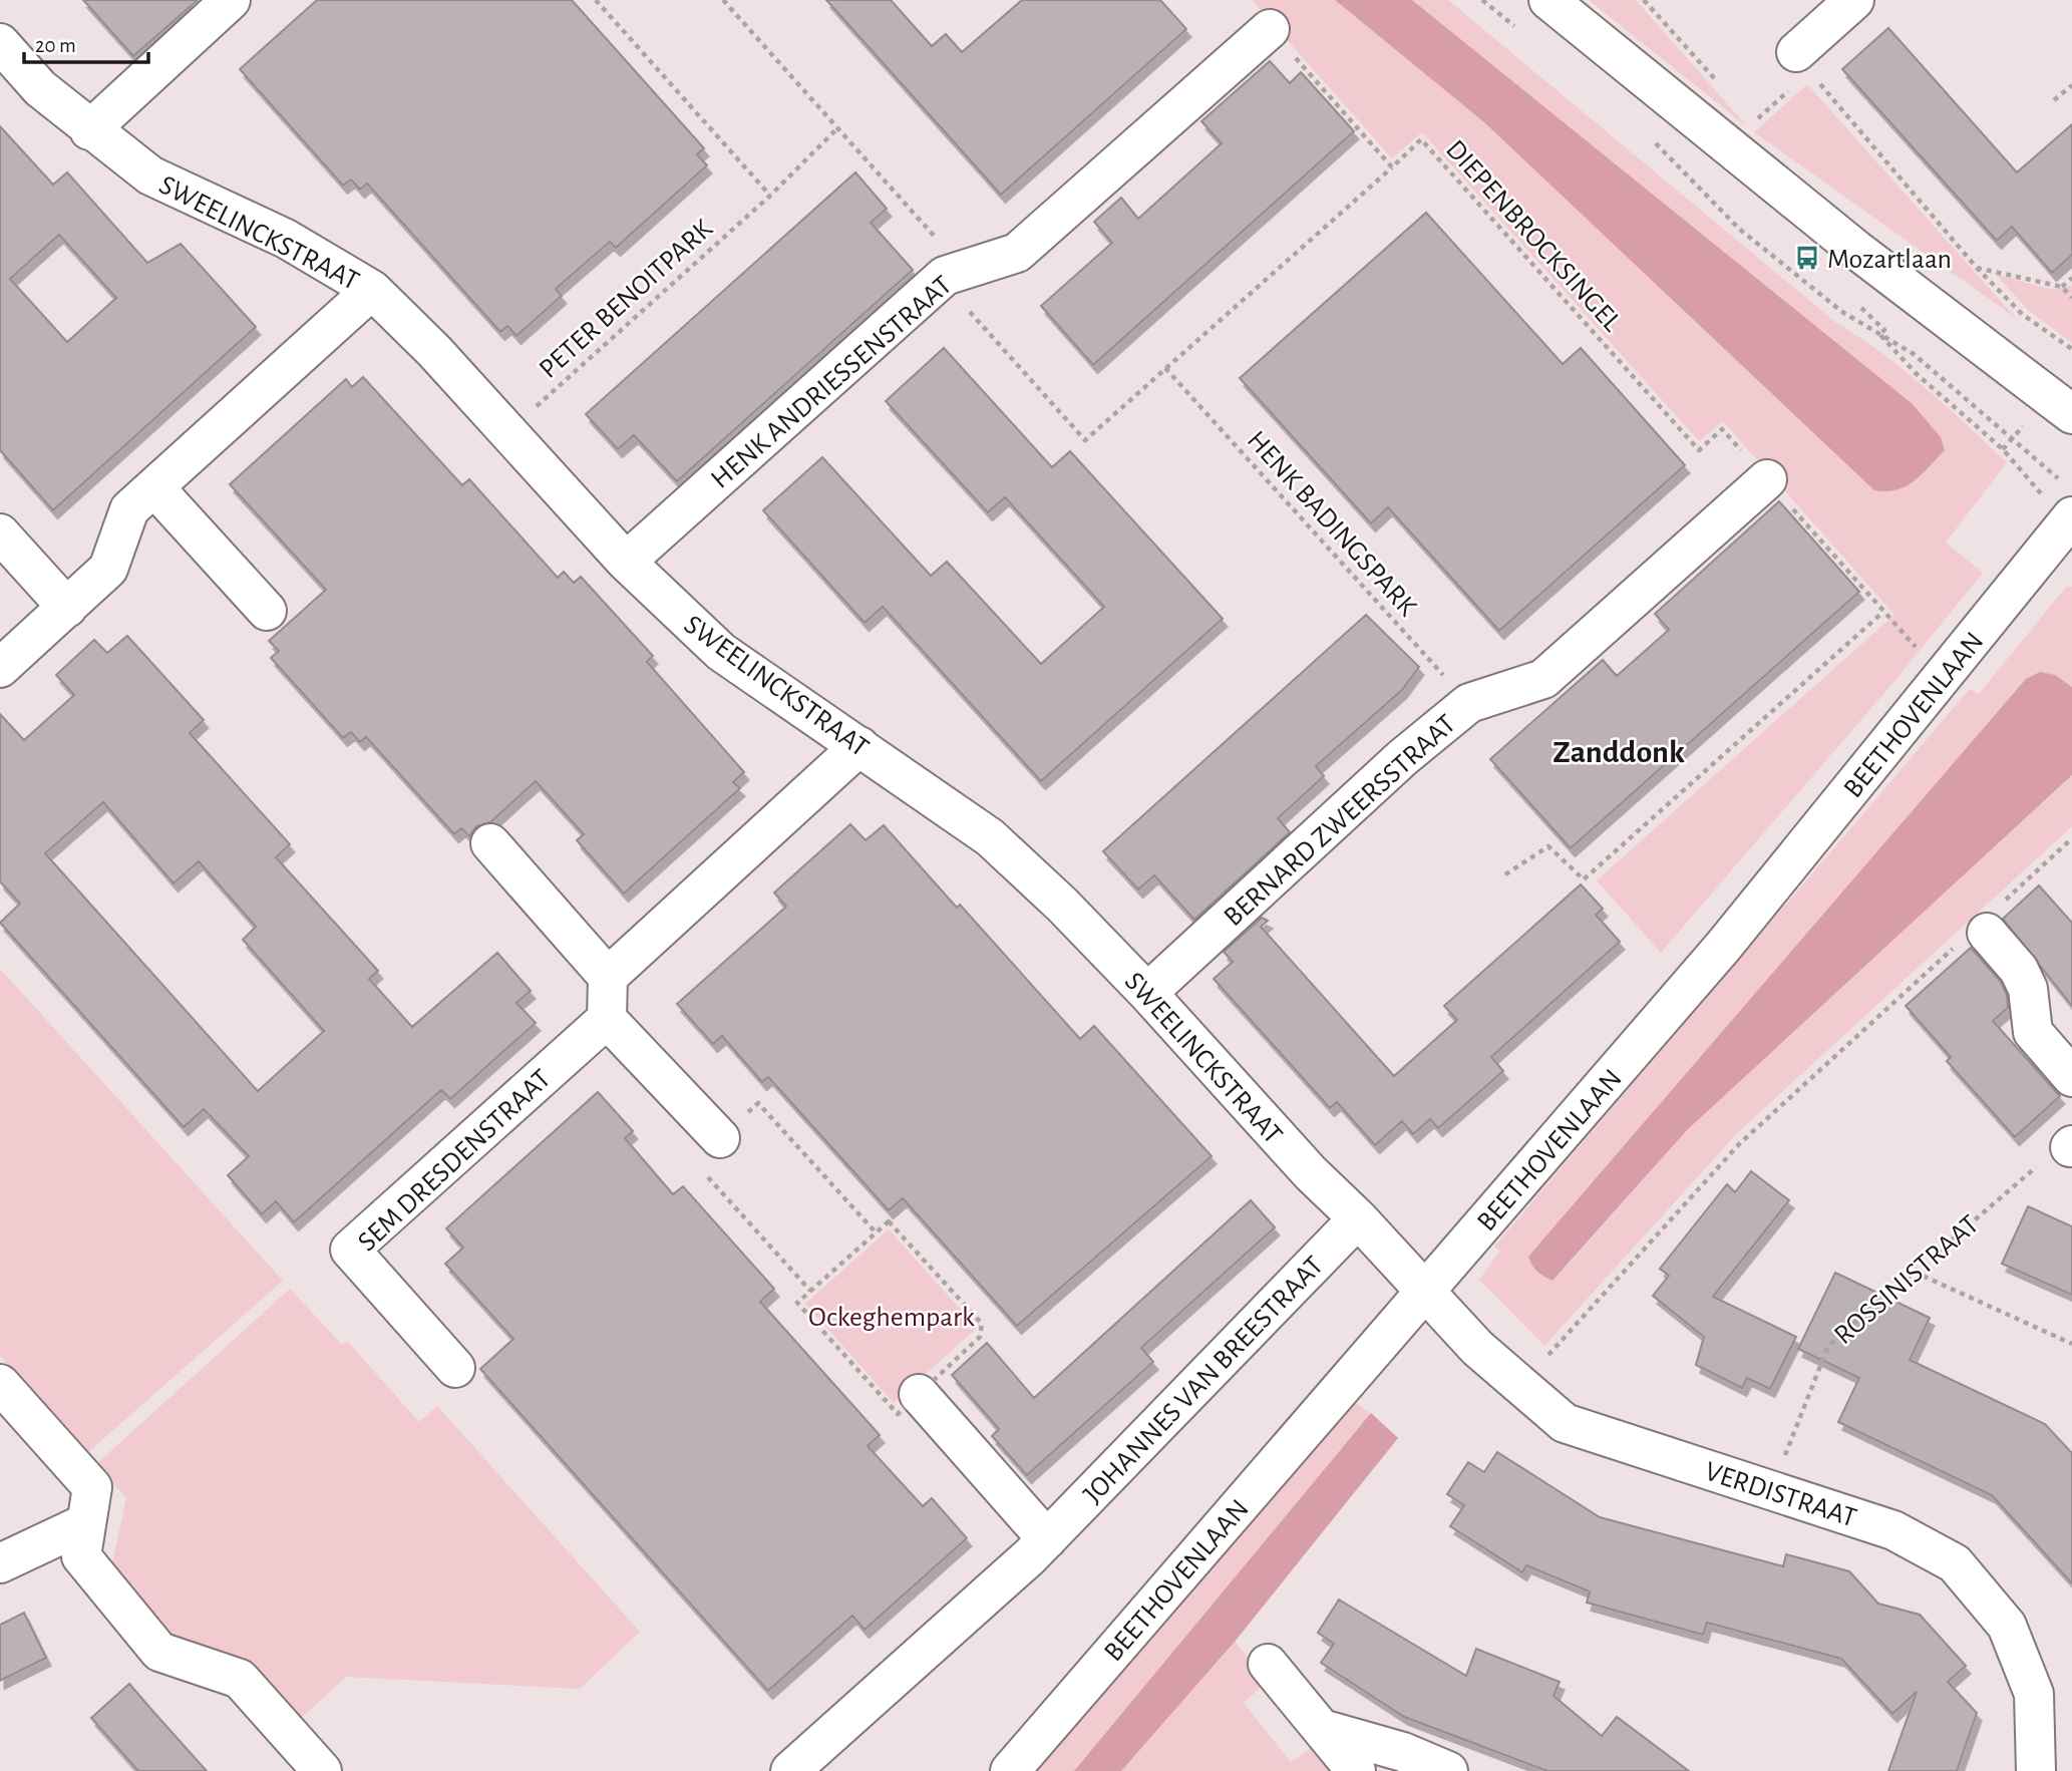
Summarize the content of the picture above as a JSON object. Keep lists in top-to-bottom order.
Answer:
{
  "streets": {
    "street": [
      "SWEELINCKSTRAAT",
      "HENK ANDRIESSENSTRAAT",
      "BEETHOVENLAAN",
      "BERNARD ZWEERSSTRAAT",
      "SEM DRESDENSTRAAT",
      "JOHANNES VAN BREESTRAAT",
      "VERDISTRAAT"
    ],
    "path": [
      "DIEPENBROCKSINGEL",
      "PETER BENOITPARK",
      "HENK BADINGSPARK",
      "ROSSINISTRAAT"
    ]
  },
  "crossings": [
    ["SWEELINCKSTRAAT", "PETER BENOITPARK"],
    ["SWEELINCKSTRAAT", "HENK ANDRIESSENSTRAAT"],
    ["SWEELINCKSTRAAT", "BEETHOVENLAAN"],
    ["SWEELINCKSTRAAT", "BERNARD ZWEERSSTRAAT"],
    ["SWEELINCKSTRAAT", "JOHANNES VAN BREESTRAAT"],
    ["SWEELINCKSTRAAT", "VERDISTRAAT"],
    ["DIEPENBROCKSINGEL", "BERNARD ZWEERSSTRAAT"],
    ["HENK BADINGSPARK", "BERNARD ZWEERSSTRAAT"],
    ["BEETHOVENLAAN", "VERDISTRAAT"],
    ["ROSSINISTRAAT", "VERDISTRAAT"]
  ],
  "districts": ["Zanddonk"],
  "parks": ["Ockeghempark"],
  "places": {
    "bus stop": ["Mozartlaan"]
  },
  "scale_bar": "20 m"
}
